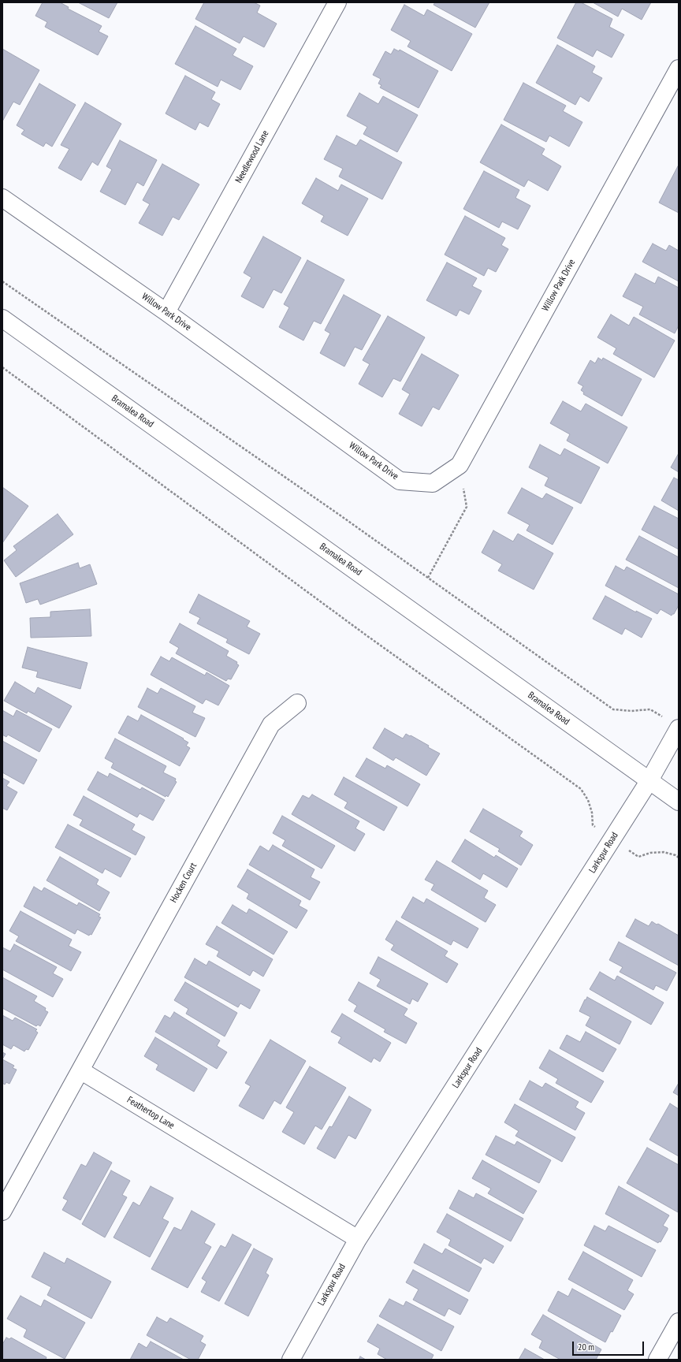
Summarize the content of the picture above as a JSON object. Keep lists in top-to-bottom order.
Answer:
{
  "streets": {
    "street": [
      "Needlewood Lane",
      "Willow Park Drive",
      "Bramalea Road",
      "Larkspur Road",
      "Hocken Court",
      "Feathertop Lane"
    ]
  },
  "crossings": [
    ["Needlewood Lane", "Willow Park Drive"],
    ["Bramalea Road", "Larkspur Road"],
    ["Larkspur Road", "Feathertop Lane"],
    ["Hocken Court", "Feathertop Lane"]
  ],
  "scale_bar": "20 m"
}
